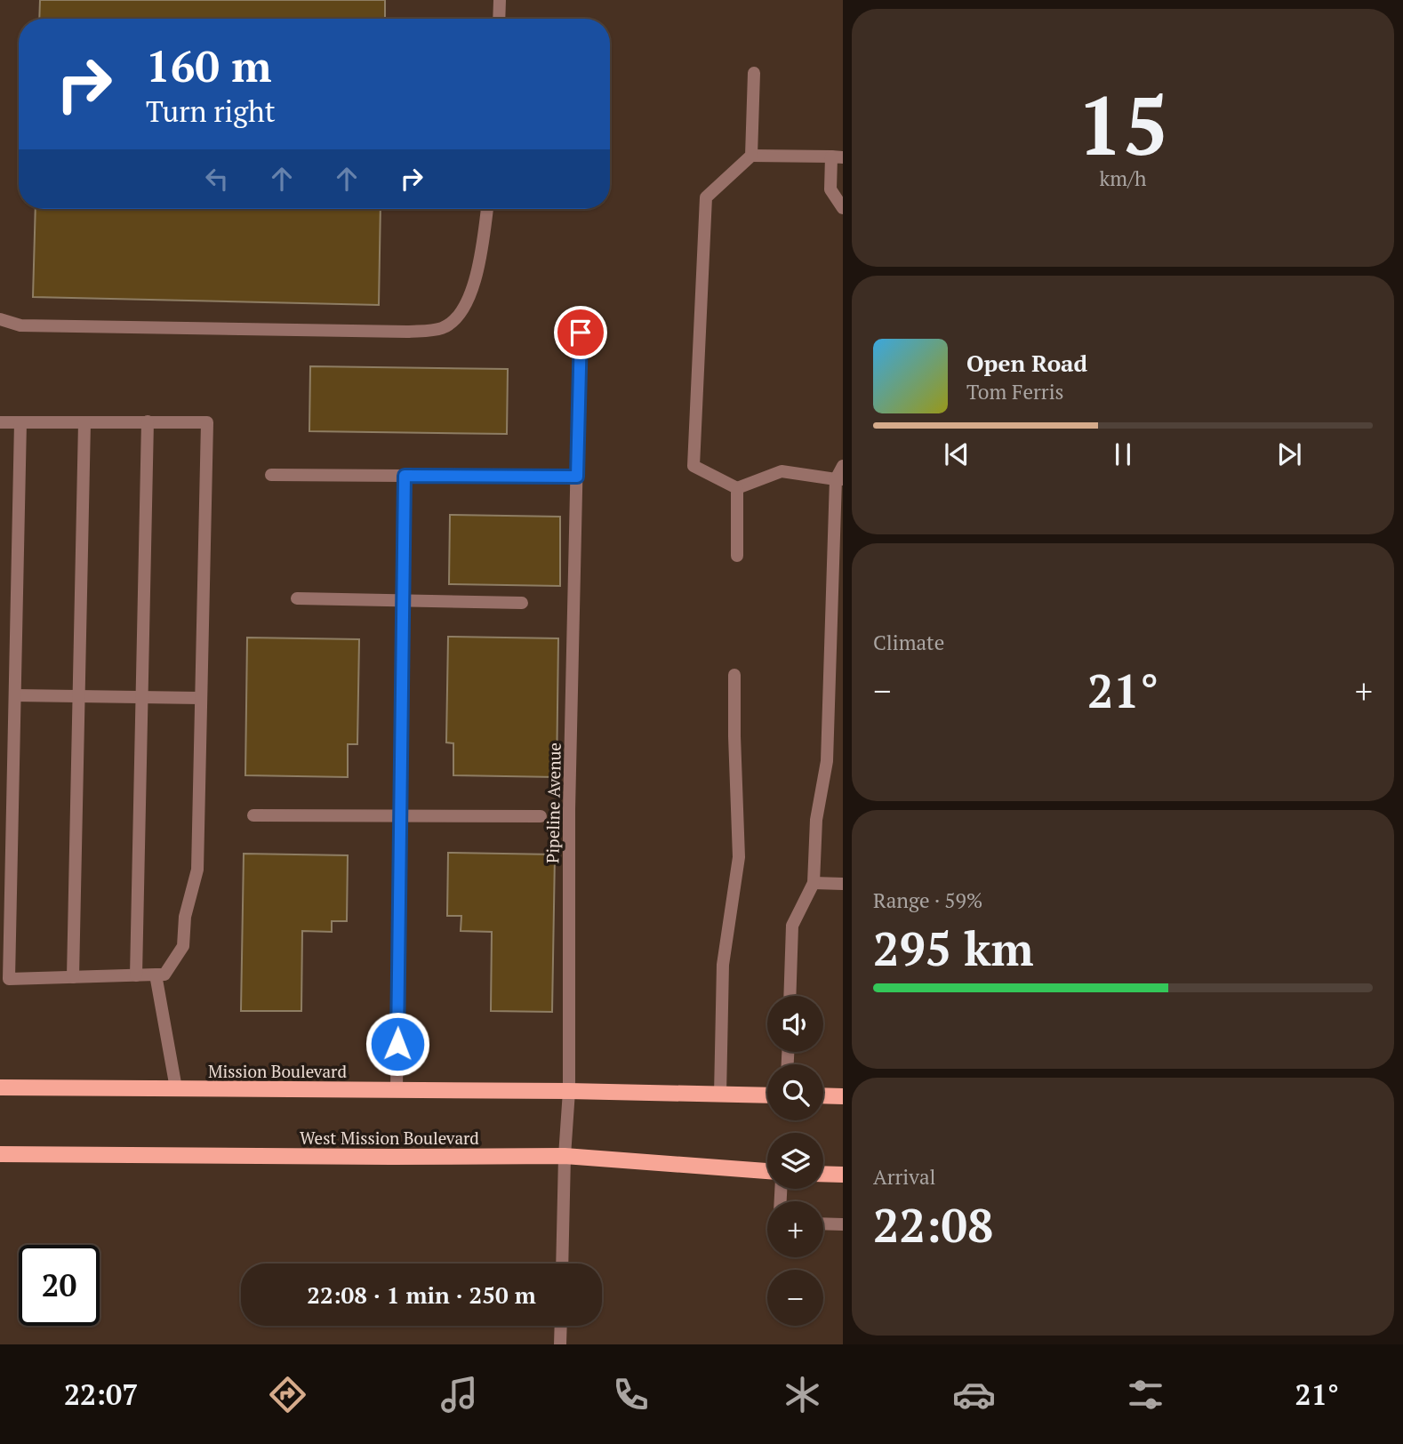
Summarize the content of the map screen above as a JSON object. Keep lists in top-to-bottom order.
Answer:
{
  "streets": {
    "main road": ["Mission Boulevard", "West Mission Boulevard"],
    "street": ["Pipeline Avenue"]
  },
  "crossings": [
    ["Pipeline Avenue", "Mission Boulevard"],
    ["Pipeline Avenue", "West Mission Boulevard"]
  ],
  "page": {
    "tile": [
      ["15", "km/h"],
      "Climate",
      ["Range · 59%", "295 km"],
      ["Arrival", "22:08"]
    ],
    "turn": ["160 m", "Turn right"],
    "song": ["Open Road", "Tom Ferris"],
    "heat": ["−", "21°", "+"],
    "map_buttons": ["+", "−"],
    "limit": "20",
    "trip": "22:08 · 1 min · 250 m",
    "tabs": ["22:07", "21°"]
  }
}
